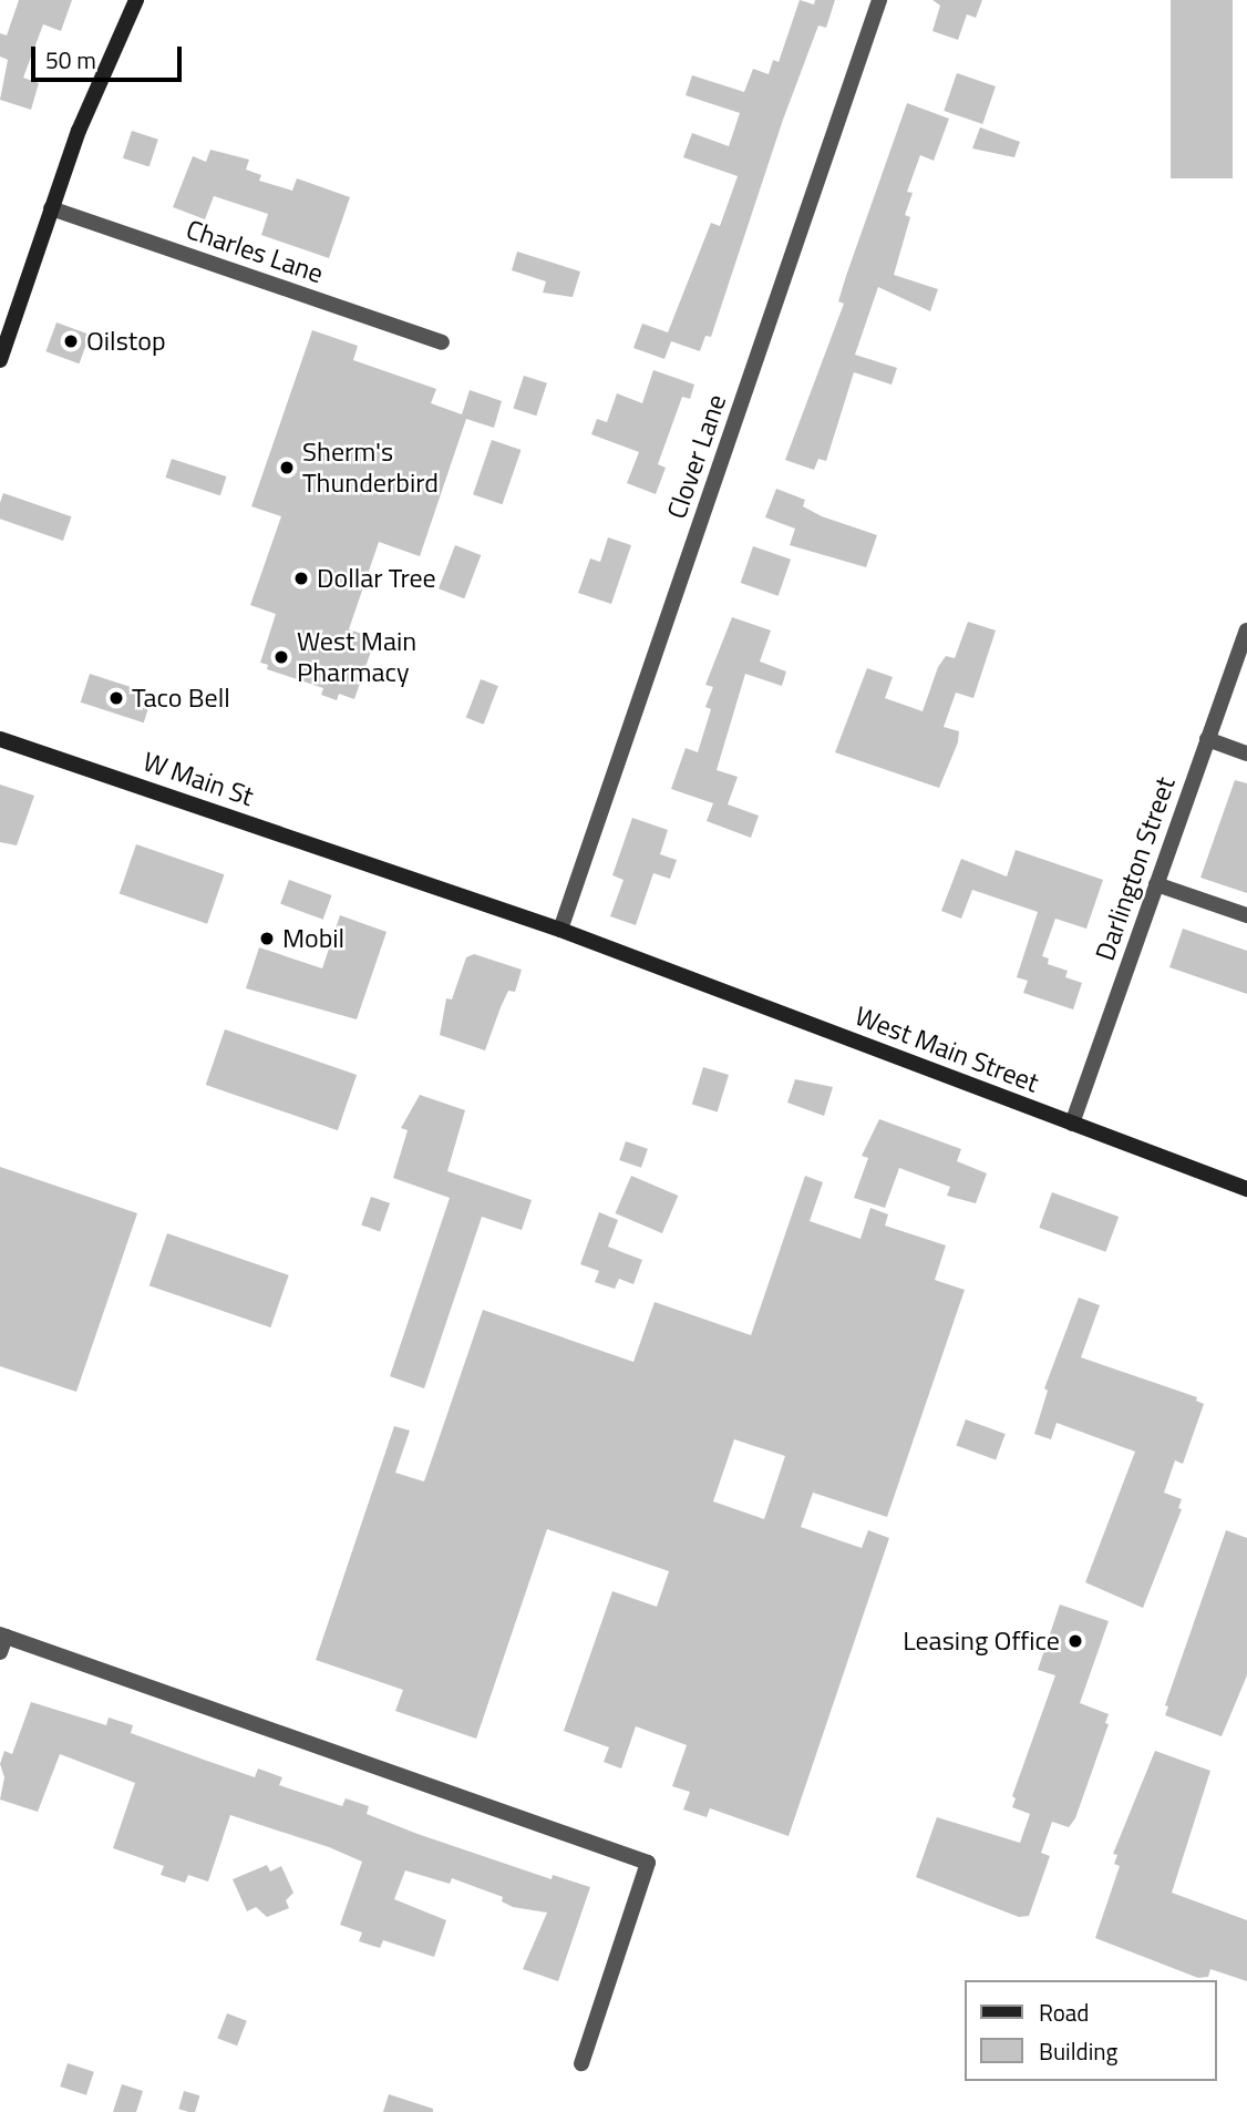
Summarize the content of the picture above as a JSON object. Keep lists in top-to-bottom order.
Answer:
{
  "streets": {
    "main road": ["W Main St", "West Main Street"],
    "street": ["Charles Lane", "Clover Lane", "Darlington Street"]
  },
  "crossings": [
    ["Clover Lane", "W Main St"],
    ["Clover Lane", "West Main Street"],
    ["W Main St", "West Main Street"],
    ["Darlington Street", "West Main Street"]
  ],
  "places": [
    "Oilstop",
    "Sherm's Thunderbird",
    "Dollar Tree",
    "West Main Pharmacy",
    "Taco Bell",
    "Mobil",
    "Leasing Office"
  ],
  "legend": ["Road", "Building"],
  "scale_bar": "50 m"
}
